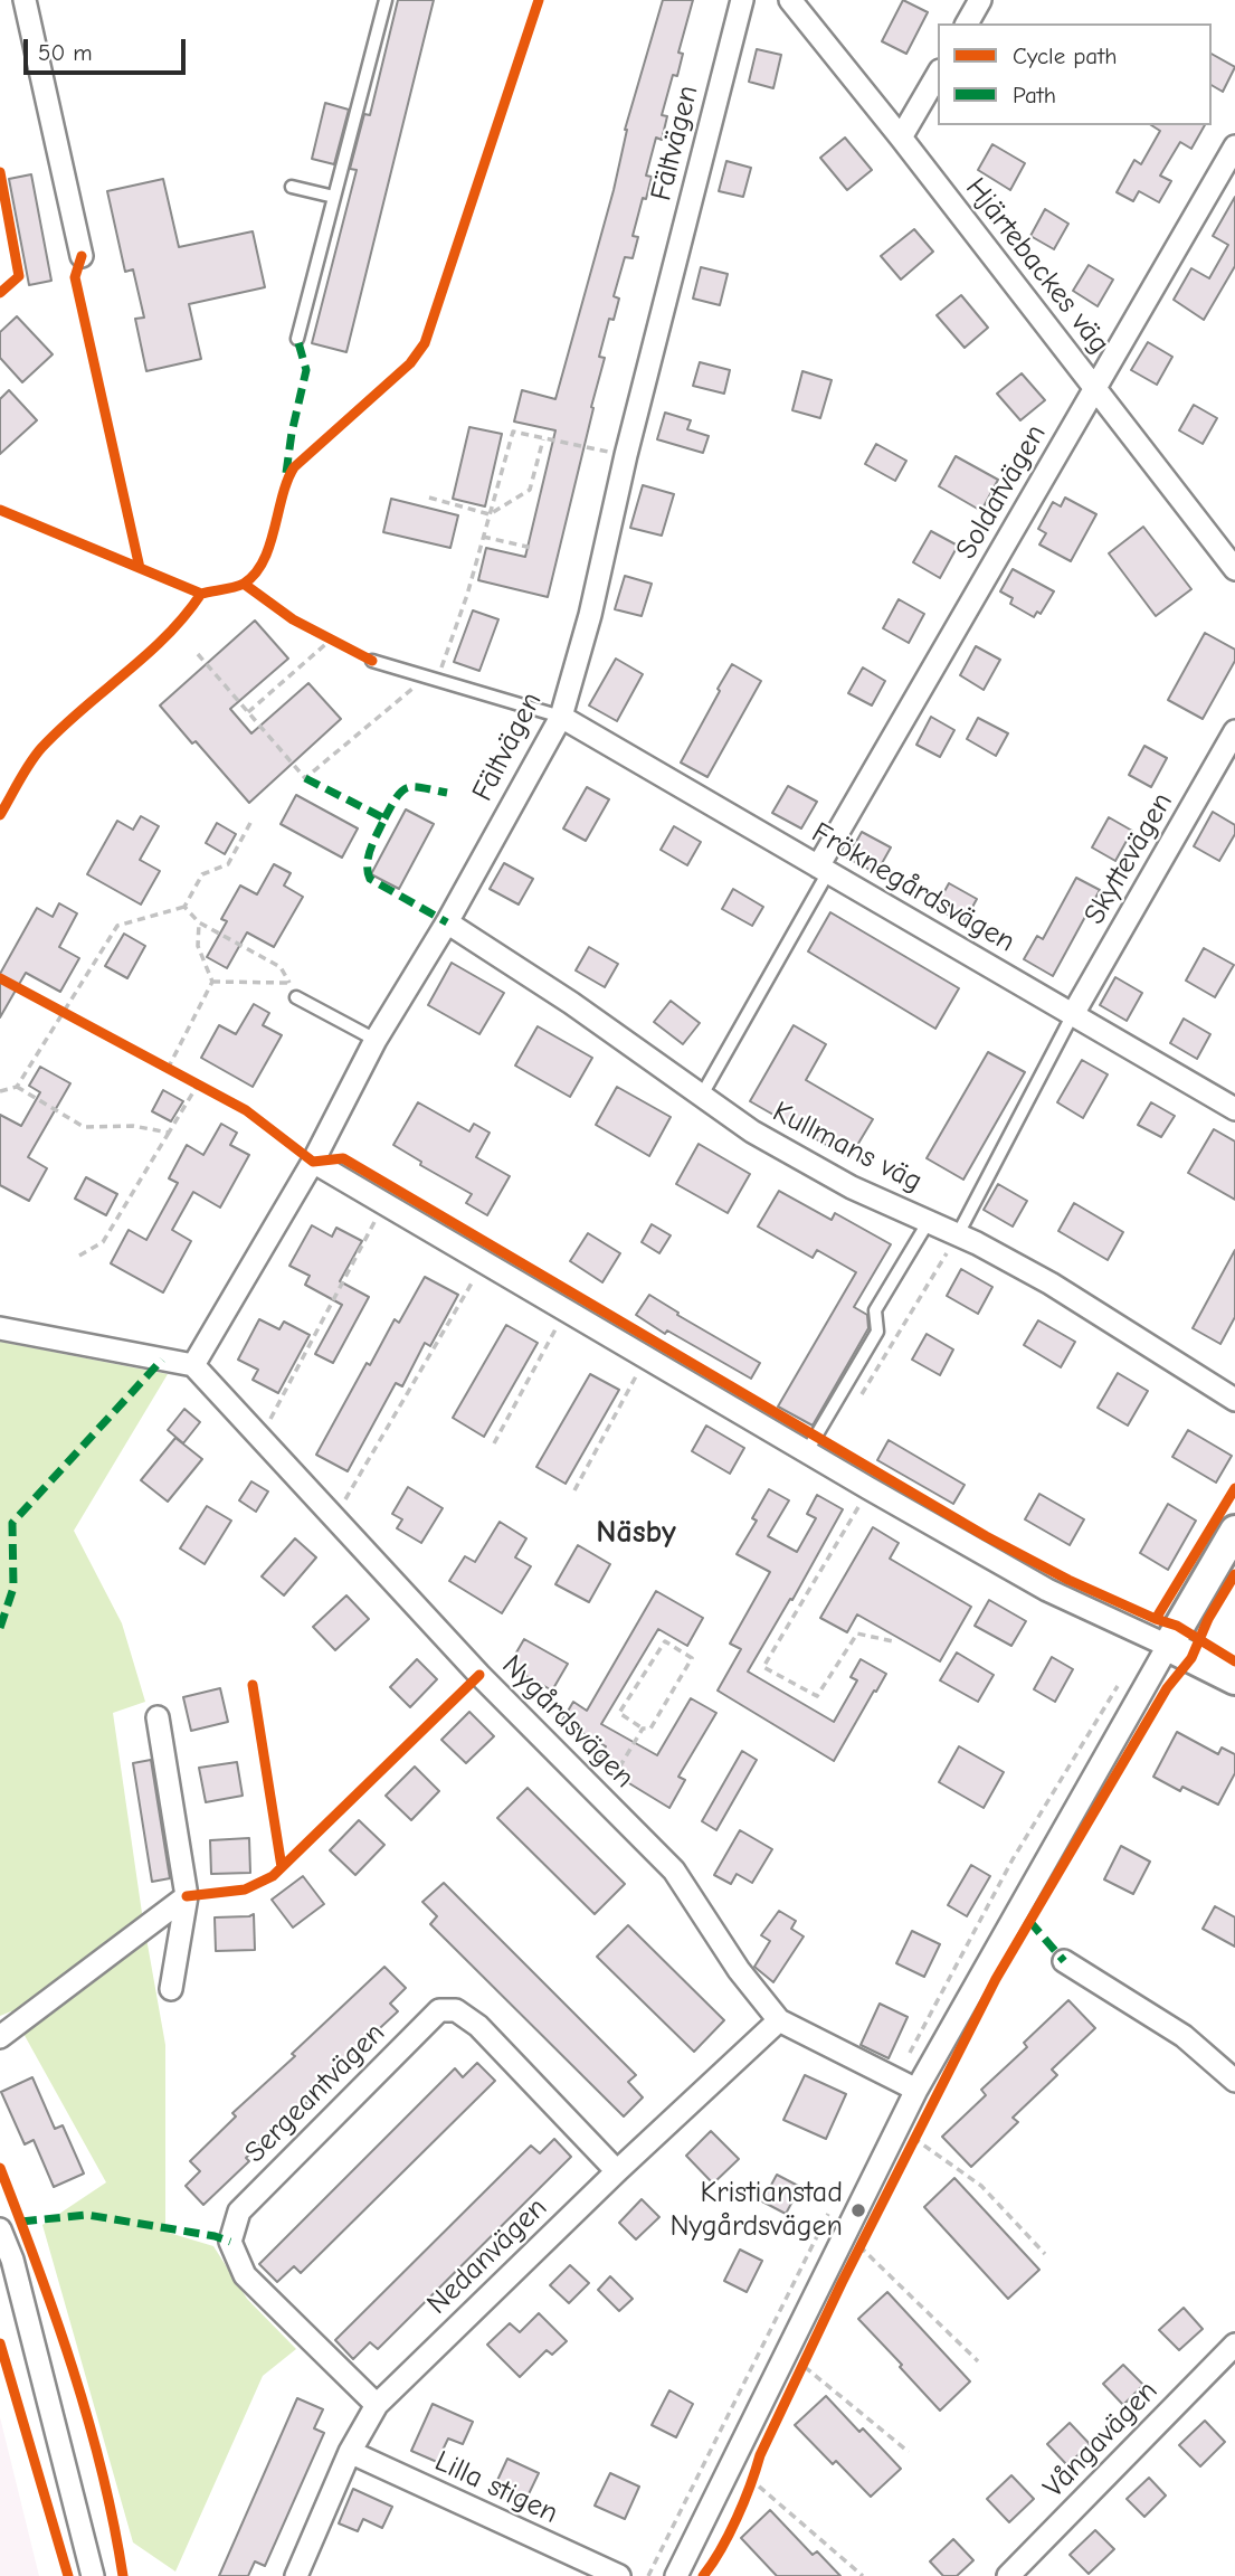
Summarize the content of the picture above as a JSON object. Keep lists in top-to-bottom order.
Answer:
{
  "streets": {
    "street": [
      "Fältvägen",
      "Hjärtebackes väg",
      "Soldatvägen",
      "Skyttevägen",
      "Fröknegårdsvägen",
      "Kullmans väg",
      "Nygårdsvägen",
      "Sergeantvägen",
      "Nedanvägen",
      "Vångavägen",
      "Lilla stigen"
    ]
  },
  "crossings": [
    ["Fältvägen", "Fröknegårdsvägen"],
    ["Fältvägen", "Kullmans väg"],
    ["Fältvägen", "Nygårdsvägen"],
    ["Hjärtebackes väg", "Soldatvägen"],
    ["Soldatvägen", "Fröknegårdsvägen"],
    ["Skyttevägen", "Fröknegårdsvägen"],
    ["Nygårdsvägen", "Nedanvägen"],
    ["Sergeantvägen", "Nedanvägen"],
    ["Nedanvägen", "Lilla stigen"]
  ],
  "districts": ["Näsby"],
  "places": ["Kristianstad Nygårdsvägen"],
  "legend": ["Cycle path", "Path"],
  "scale_bar": "50 m"
}
